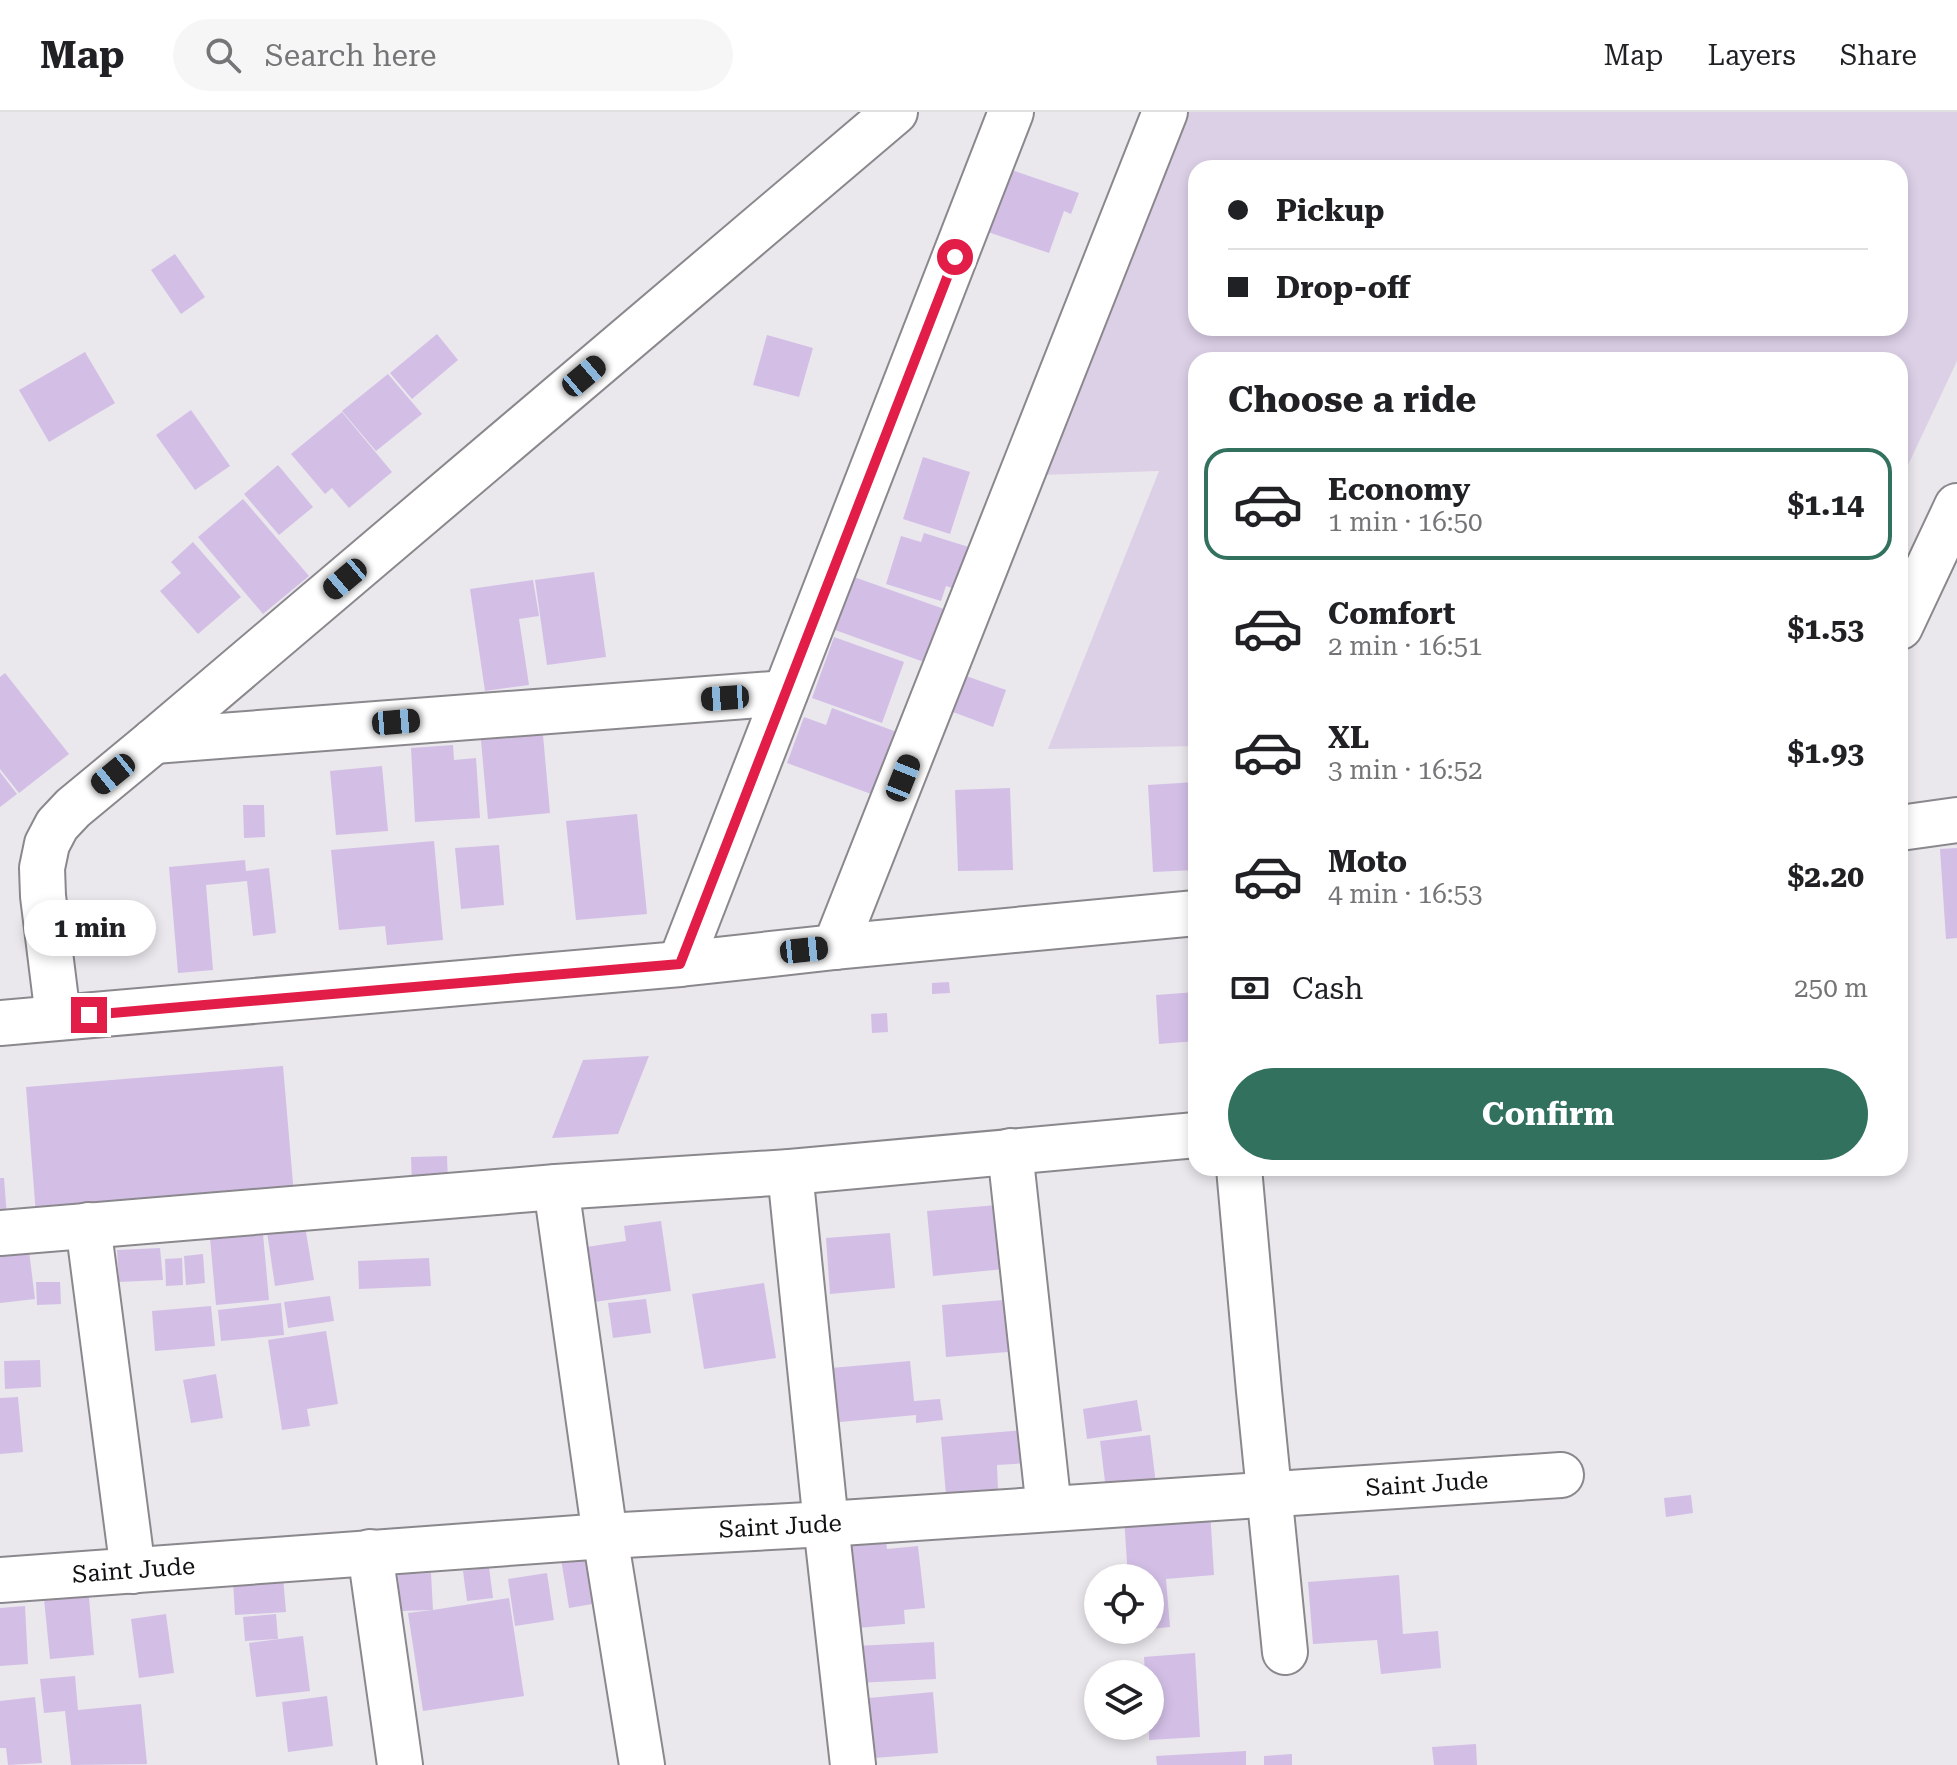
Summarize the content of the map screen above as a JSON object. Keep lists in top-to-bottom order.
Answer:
{
  "streets": {
    "street": ["Saint Jude"]
  },
  "page": {
    "header": "Map",
    "search": "Search here",
    "nav": ["Map", "Layers", "Share"],
    "banner": ["Pickup", "Drop-off"],
    "heading": "Choose a ride",
    "list": [
      {
        "name": "Economy",
        "note": "1 min · 16:50",
        "value": "$1.14"
      },
      {
        "name": "Comfort",
        "note": "2 min · 16:51",
        "value": "$1.53"
      },
      {
        "name": "XL",
        "note": "3 min · 16:52",
        "value": "$1.93"
      },
      {
        "name": "Moto",
        "note": "4 min · 16:53",
        "value": "$2.20"
      }
    ],
    "bubble": "1 min",
    "pay": ["Cash", "250 m"],
    "buttons": "Confirm"
  }
}
